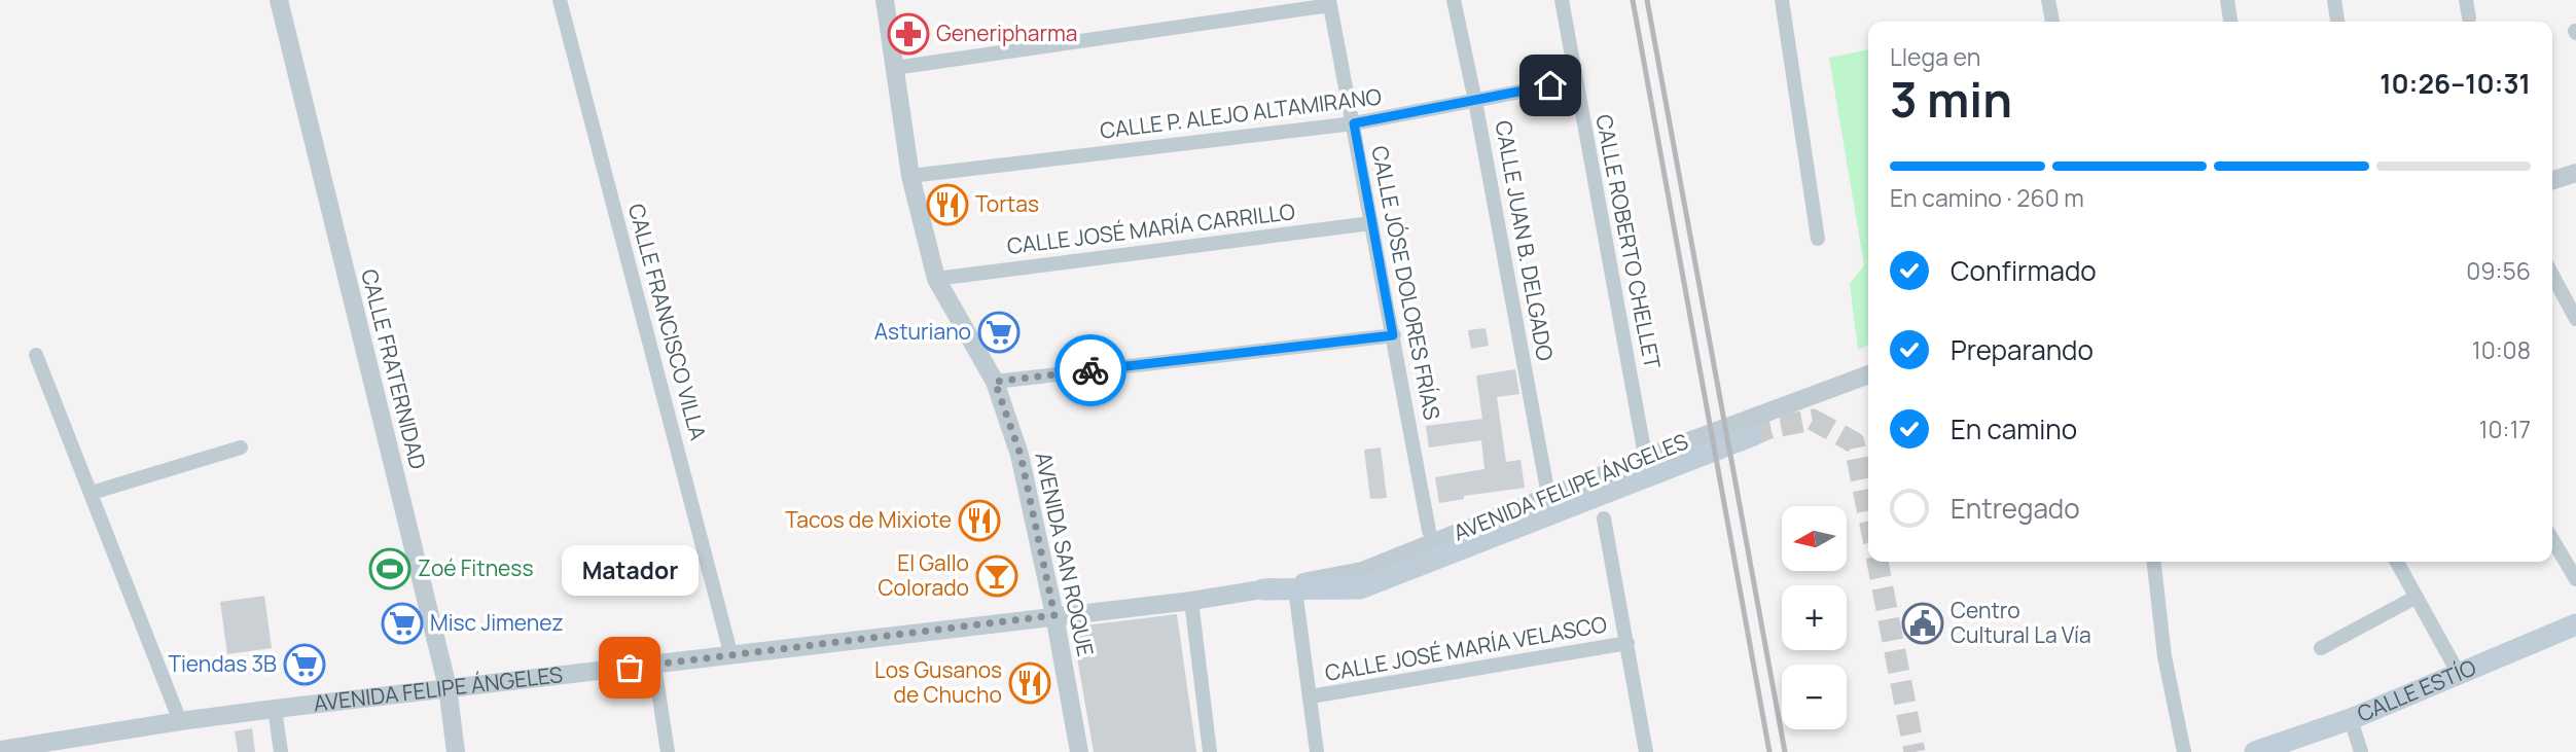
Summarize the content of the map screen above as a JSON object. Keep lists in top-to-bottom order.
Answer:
{
  "streets": {
    "main road": ["AVENIDA FELIPE ÁNGELES", "CALLE ESTÍO"],
    "street": [
      "CALLE P. ALEJO ALTAMIRANO",
      "CALLE JOSÉ MARÍA CARRILLO",
      "CALLE JUAN B. DELGADO",
      "CALLE ROBERTO CHELLET",
      "CALLE JÓSE DOLORES FRÍAS",
      "CALLE FRANCISCO VILLA",
      "CALLE FRATERNIDAD",
      "AVENIDA SAN ROQUE",
      "CALLE JOSÉ MARÍA VELASCO"
    ]
  },
  "crossings": [
    ["CALLE P. ALEJO ALTAMIRANO", "CALLE JUAN B. DELGADO"],
    ["CALLE P. ALEJO ALTAMIRANO", "CALLE ROBERTO CHELLET"],
    ["CALLE P. ALEJO ALTAMIRANO", "CALLE JÓSE DOLORES FRÍAS"],
    ["CALLE P. ALEJO ALTAMIRANO", "AVENIDA SAN ROQUE"],
    ["CALLE JOSÉ MARÍA CARRILLO", "CALLE JÓSE DOLORES FRÍAS"],
    ["CALLE JOSÉ MARÍA CARRILLO", "AVENIDA SAN ROQUE"],
    ["CALLE FRANCISCO VILLA", "AVENIDA FELIPE ÁNGELES"],
    ["CALLE FRATERNIDAD", "AVENIDA FELIPE ÁNGELES"],
    ["AVENIDA FELIPE ÁNGELES", "AVENIDA SAN ROQUE"]
  ],
  "places": {
    "pharmacy": ["Generipharma"],
    "restaurant": ["Tortas", "Tacos de Mixiote", "Los Gusanos de Chucho"],
    "supermarket": ["Asturiano", "Misc Jimenez", "Tiendas 3B"],
    "sports": ["Zoé Fitness"],
    "bar": ["El Gallo Colorado"],
    "public building": ["Centro Cultural La Vía"],
    "other": ["Matador"]
  },
  "north": "left",
  "page": {
    "heading": ["3 min", "Llega en", "10:26–10:31"],
    "bar": "En camino · 260 m",
    "list": [
      ["Confirmado", "09:56"],
      ["Preparando", "10:08"],
      ["En camino", "10:17"],
      "Entregado"
    ],
    "map_buttons": ["+", "−"],
    "bubble": "Matador"
  }
}
